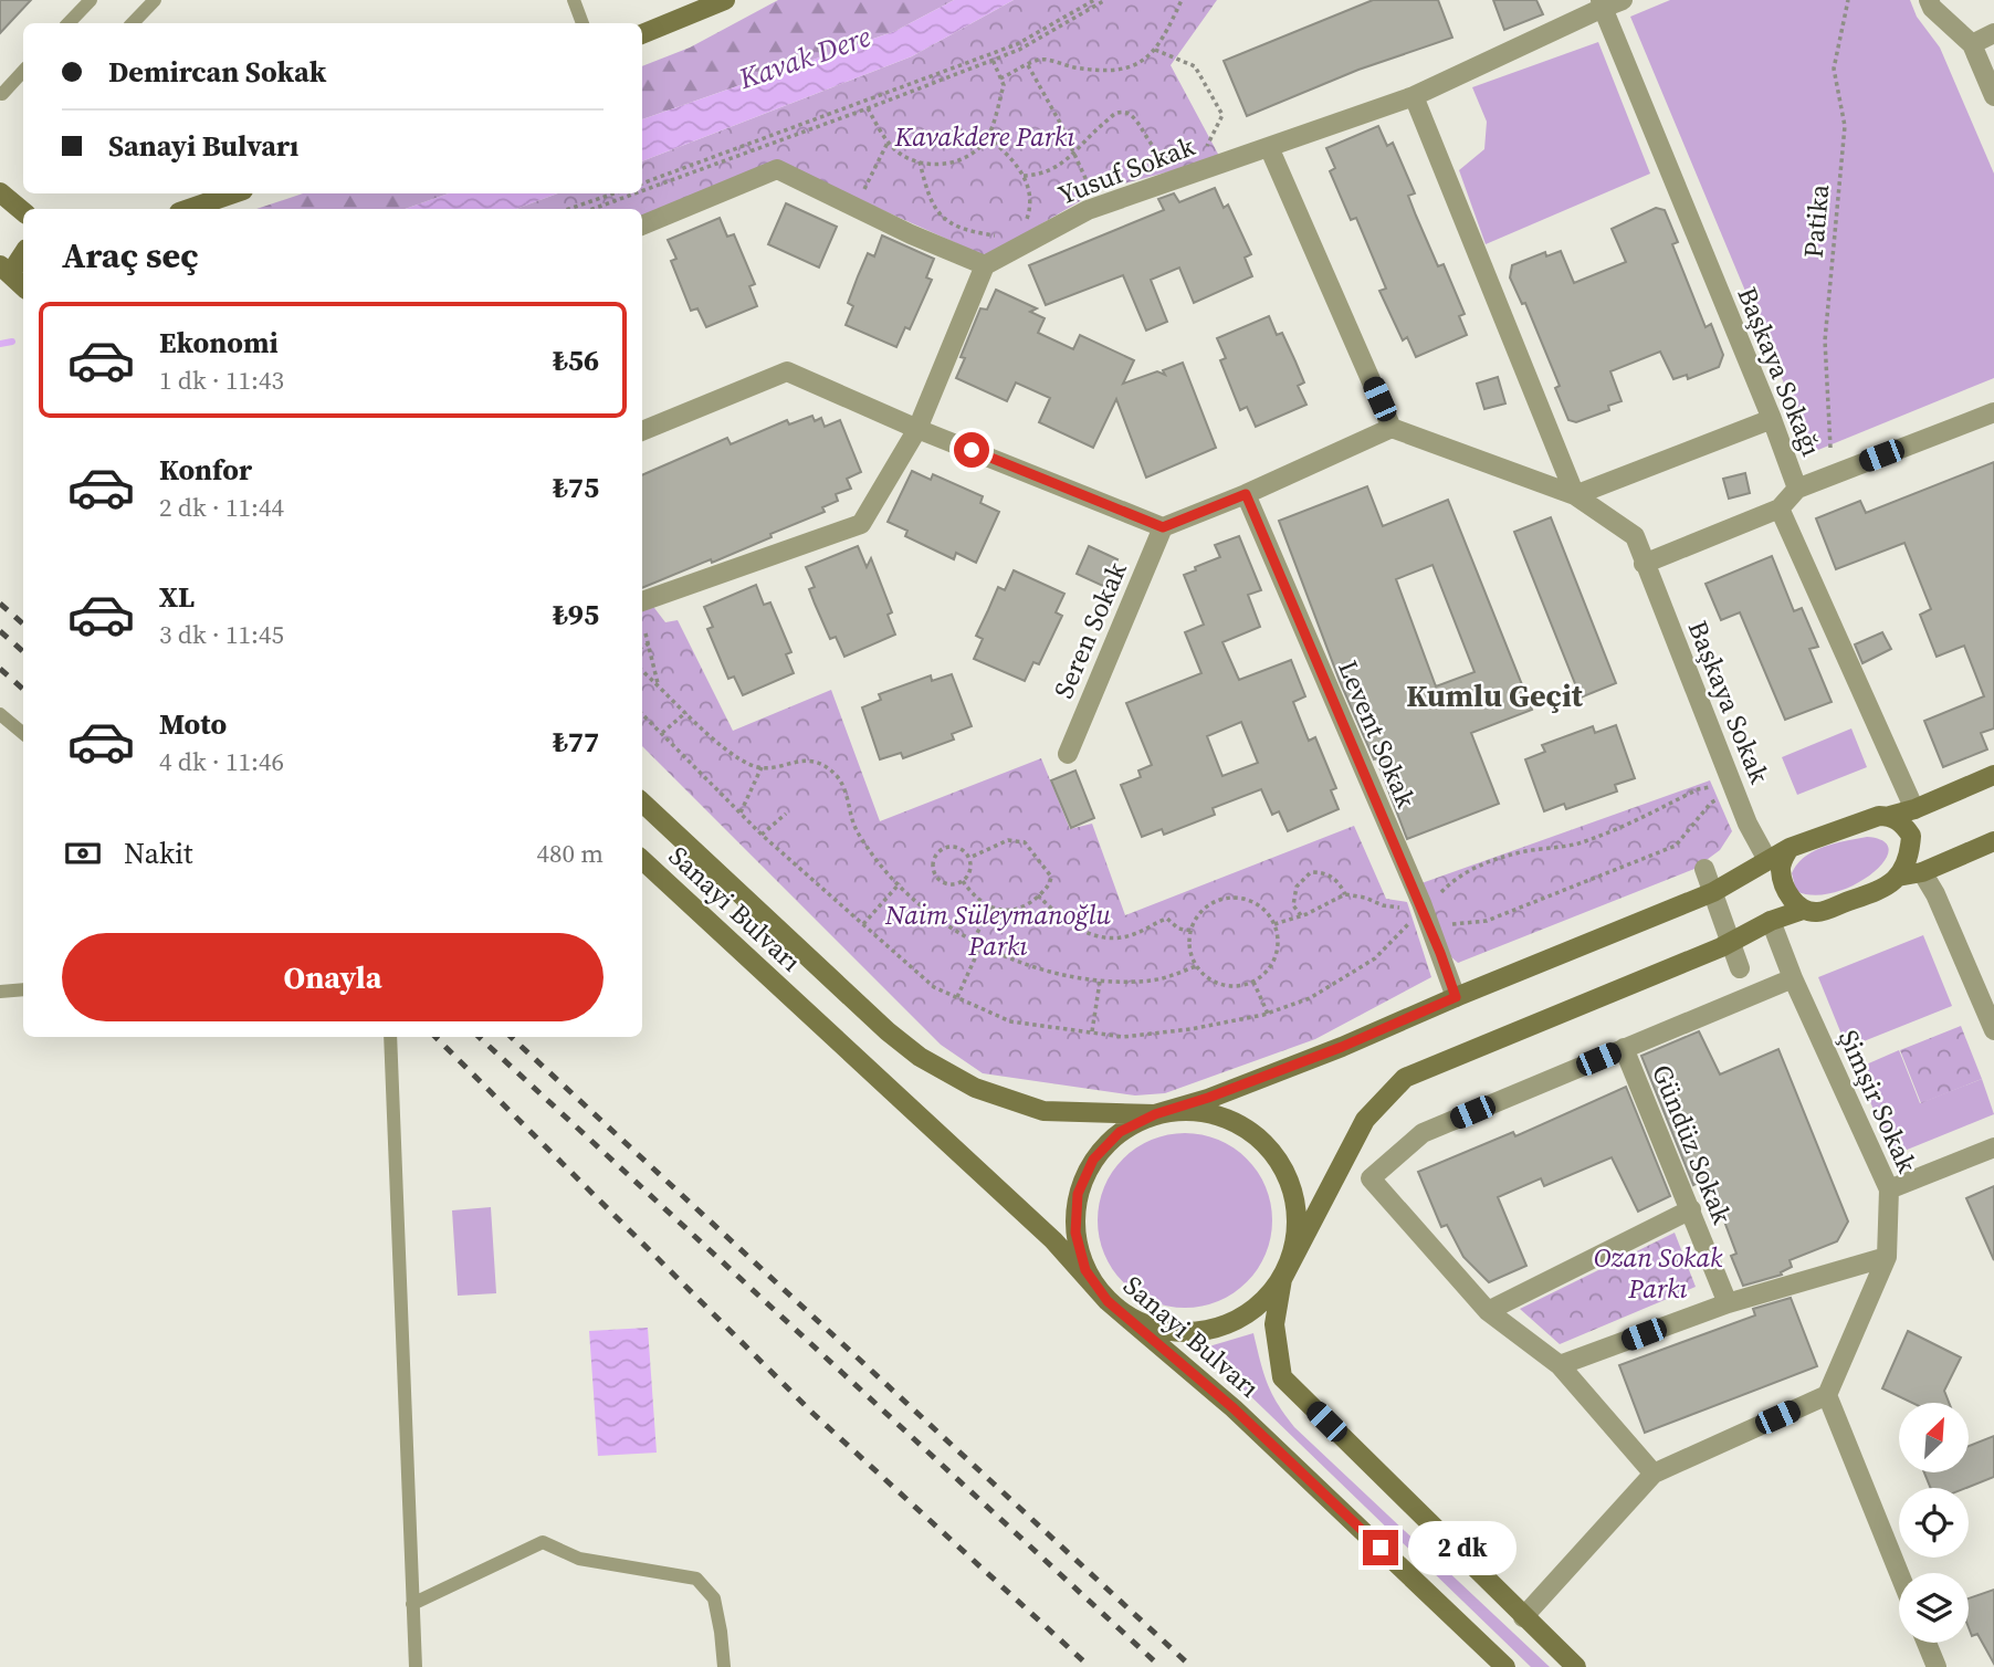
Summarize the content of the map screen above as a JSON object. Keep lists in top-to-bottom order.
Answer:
{
  "streets": {
    "main road": ["Sanayi Bulvarı"],
    "street": [
      "Yusuf Sokak",
      "Başkaya Sokağı",
      "Seren Sokak",
      "Başkaya Sokak",
      "Levent Sokak",
      "Şimşir Sokak",
      "Gündüz Sokak"
    ],
    "path": ["Patika"]
  },
  "crossings": [
    ["Yusuf Sokak", "Başkaya Sokağı"]
  ],
  "districts": ["Kumlu Geçit"],
  "water": ["Kavak Dere"],
  "parks": ["Kavakdere Parkı", "Naim Süleymanoğlu Parkı", "Ozan Sokak Parkı"],
  "north": "top right",
  "page": {
    "banner": ["Demircan Sokak", "Sanayi Bulvarı"],
    "heading": "Araç seç",
    "list": [
      {
        "name": "Ekonomi",
        "note": "1 dk · 11:43",
        "value": "₺56"
      },
      {
        "name": "Konfor",
        "note": "2 dk · 11:44",
        "value": "₺75"
      },
      {
        "name": "XL",
        "note": "3 dk · 11:45",
        "value": "₺95"
      },
      {
        "name": "Moto",
        "note": "4 dk · 11:46",
        "value": "₺77"
      }
    ],
    "pay": ["Nakit", "480 m"],
    "buttons": "Onayla",
    "bubble": "2 dk"
  }
}
